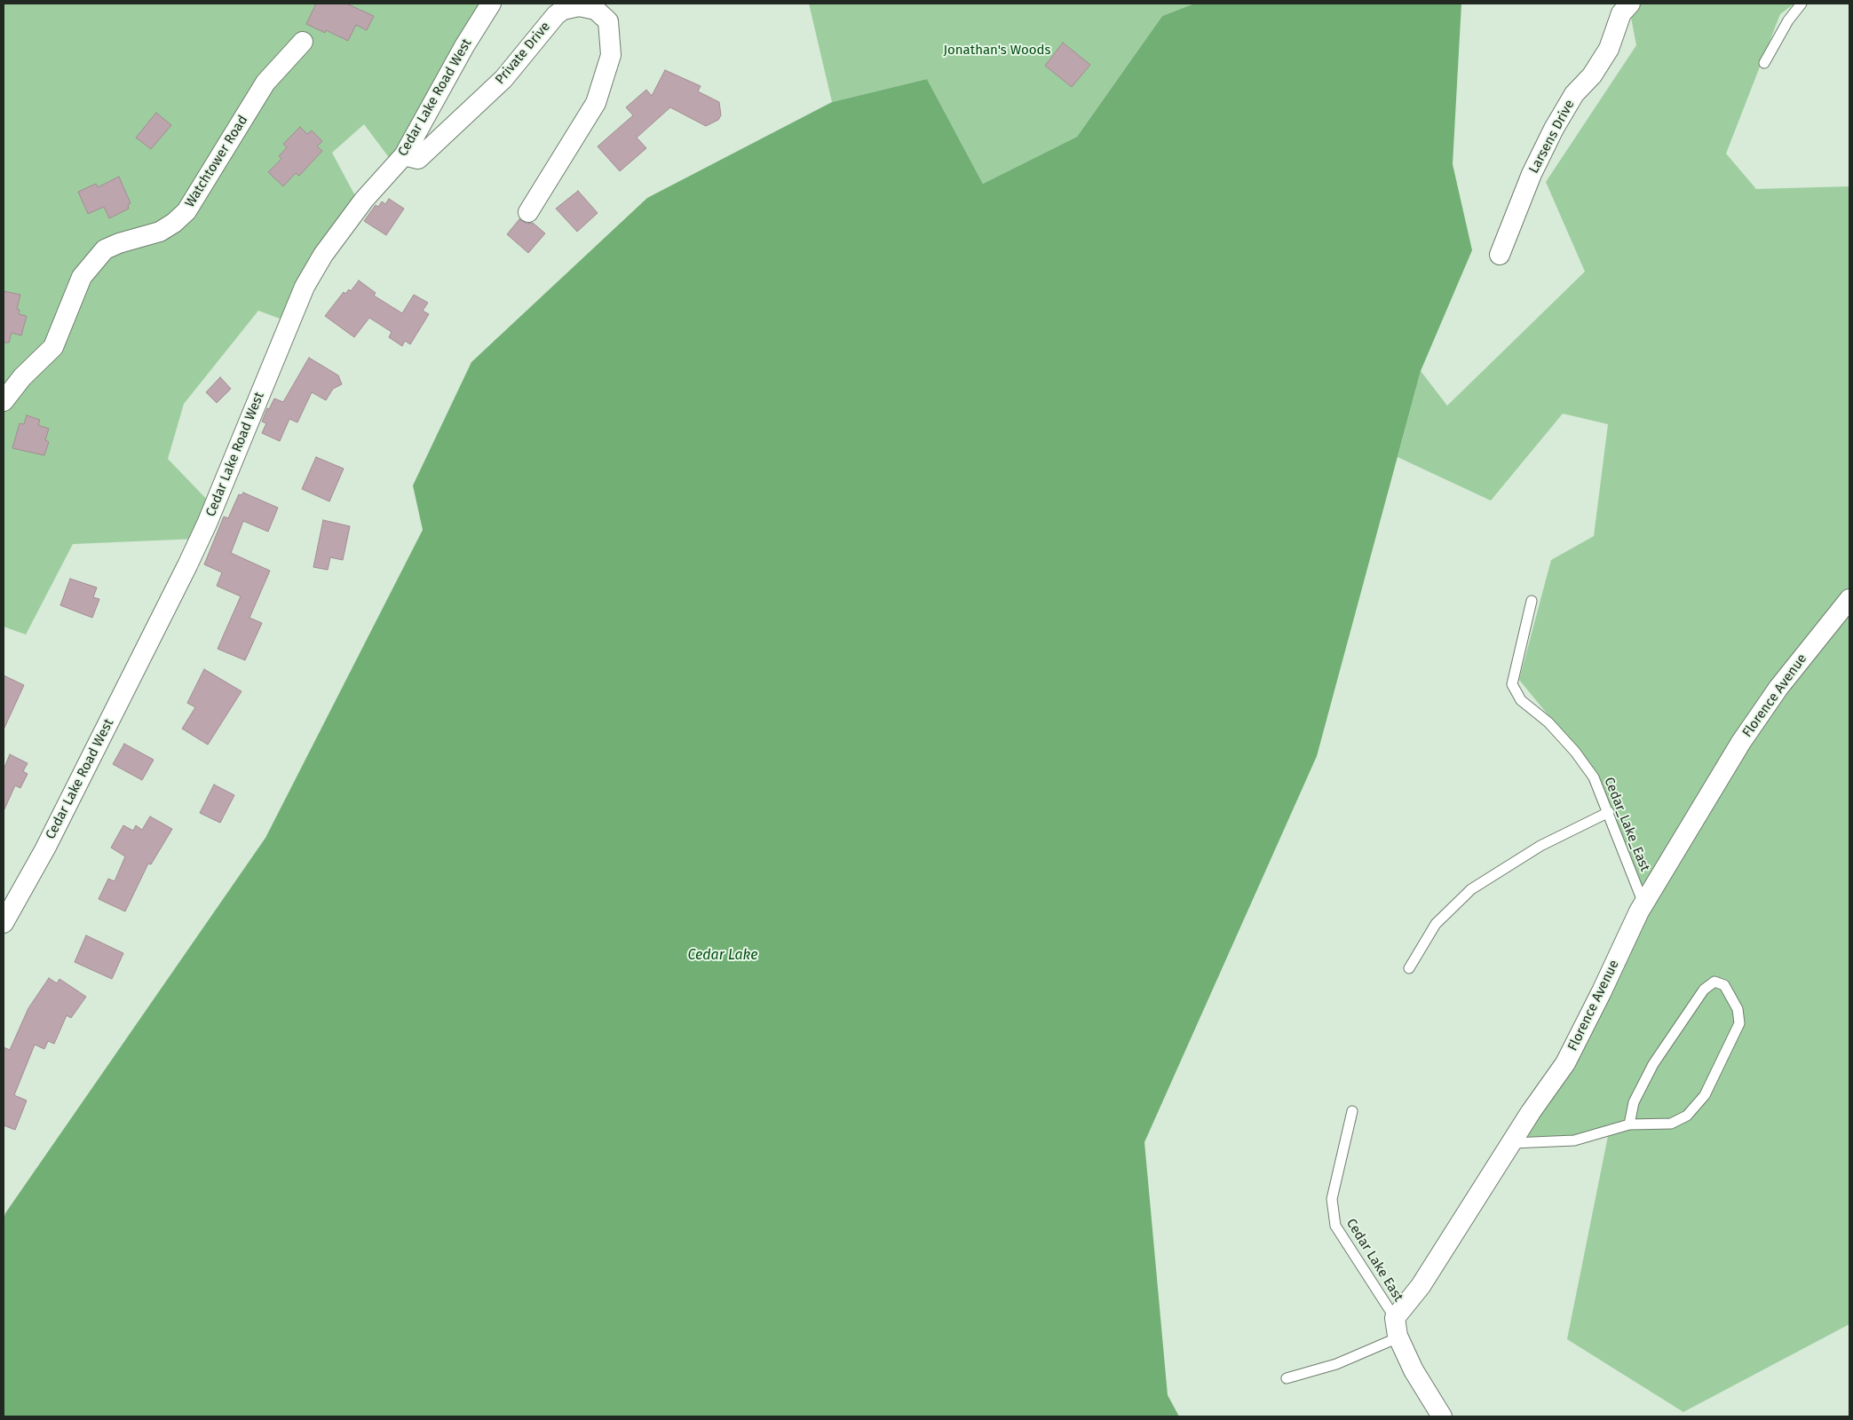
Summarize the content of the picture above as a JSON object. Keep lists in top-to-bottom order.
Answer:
{
  "streets": {
    "street": [
      "Private Drive",
      "Cedar Lake Road West",
      "Larsens Drive",
      "Watchtower Road",
      "Florence Avenue"
    ],
    "lane": ["Cedar_Lake_East", "Cedar Lake East"]
  },
  "crossings": [
    ["Private Drive", "Cedar Lake Road West"],
    ["Florence Avenue", "Cedar_Lake_East"],
    ["Florence Avenue", "Cedar Lake East"]
  ],
  "water": ["Cedar Lake"],
  "parks": ["Jonathan's Woods"]
}
